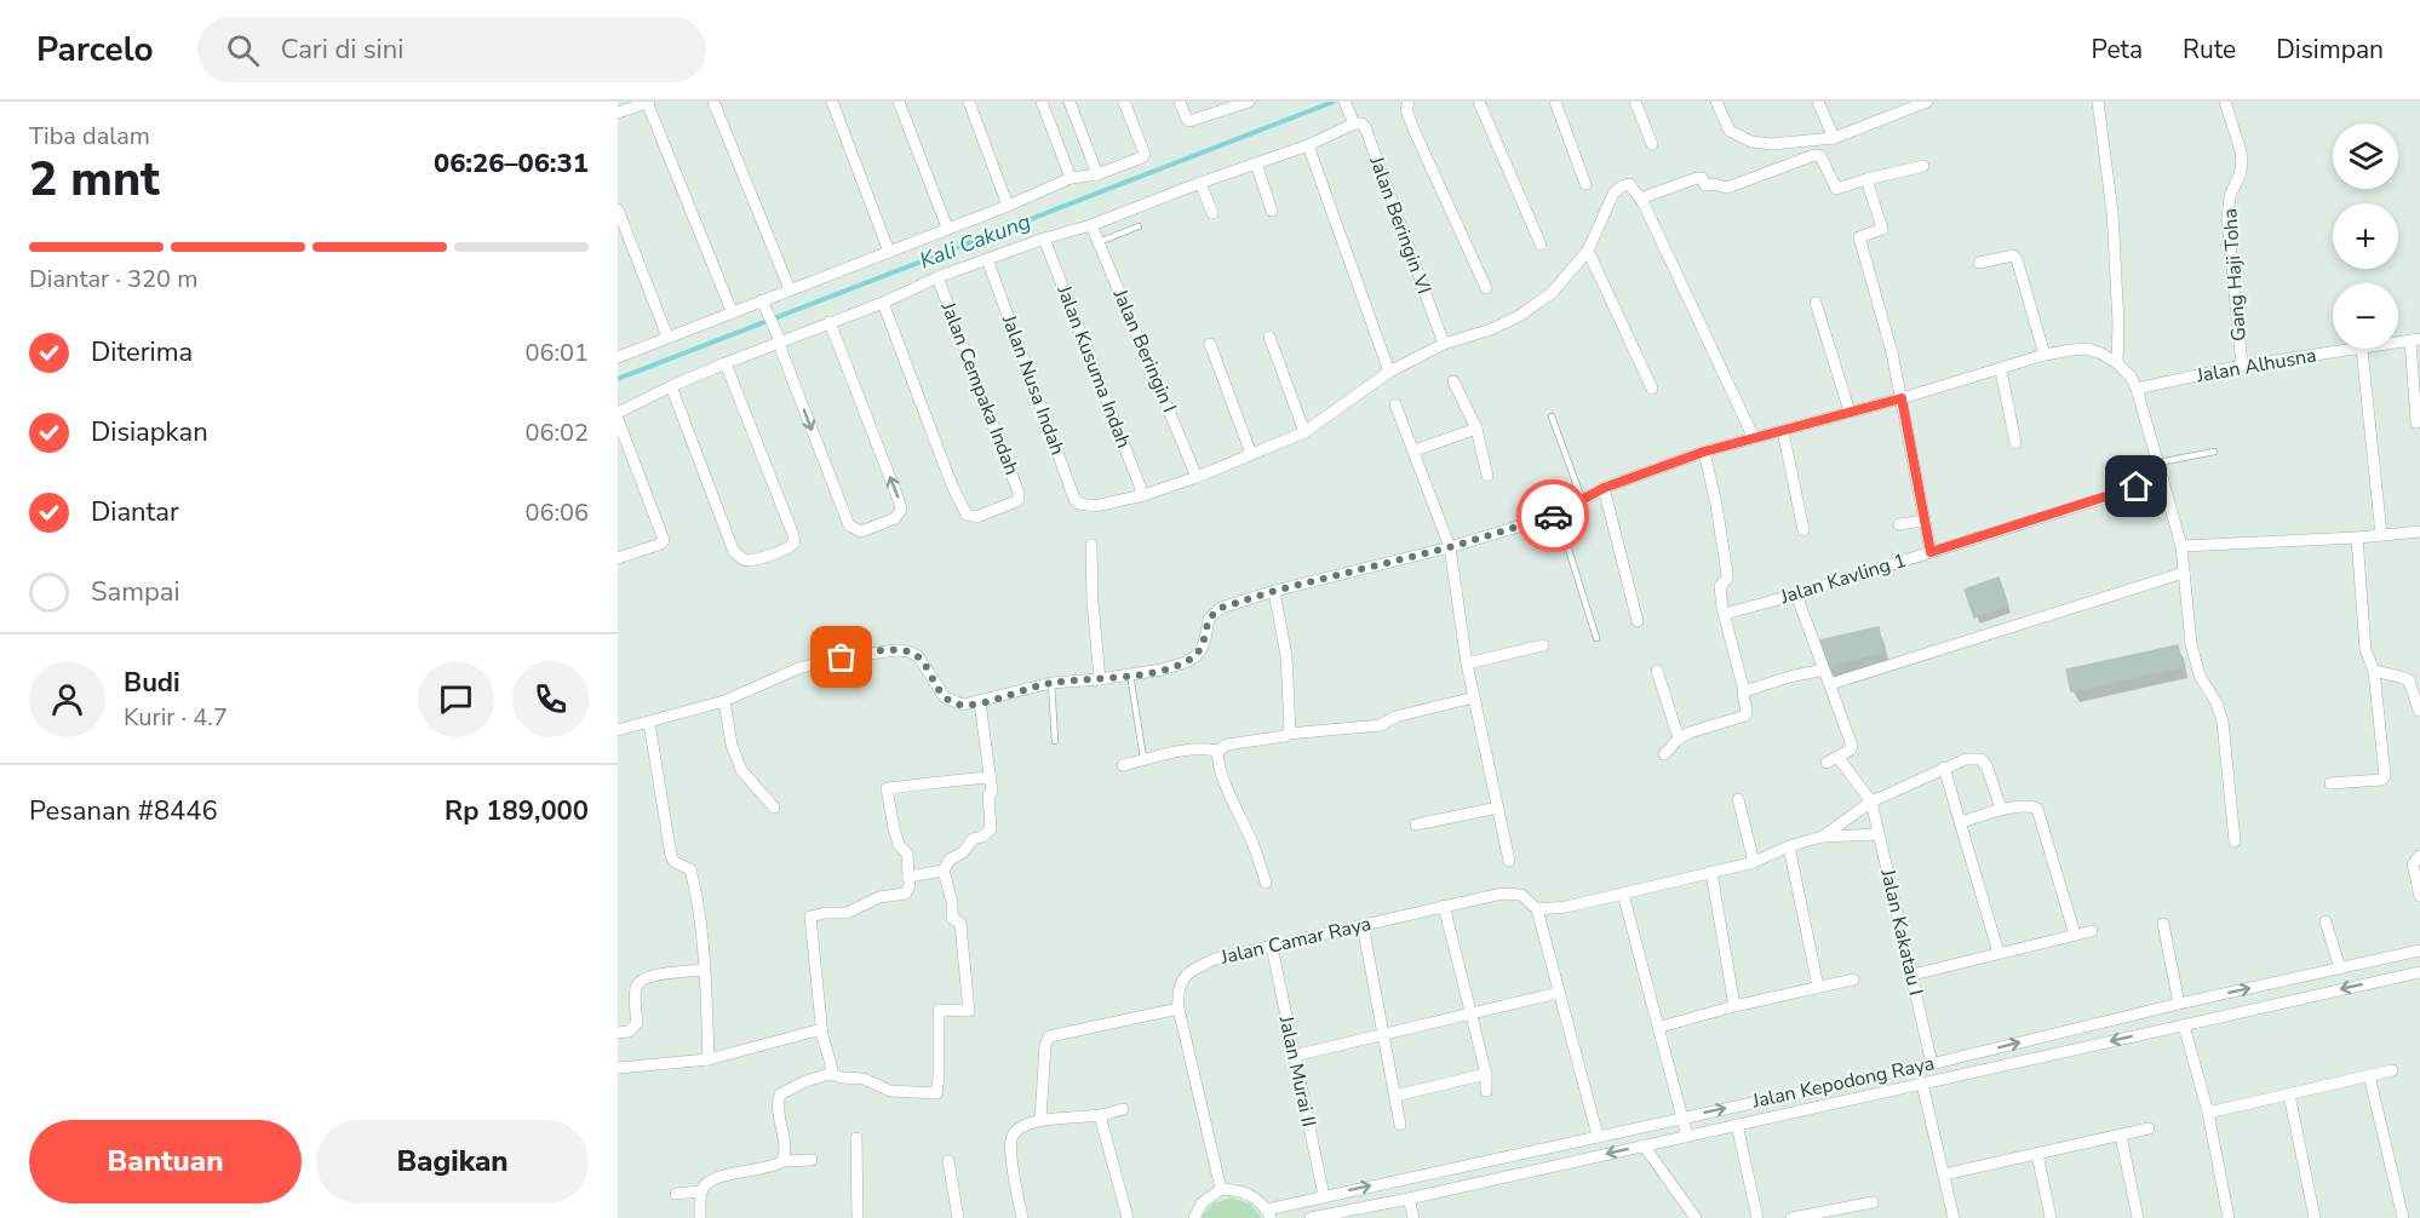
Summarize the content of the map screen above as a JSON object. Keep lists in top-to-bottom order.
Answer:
{
  "streets": {
    "street": [
      "Jalan Beringin VI",
      "Gang Haji Toha",
      "Jalan Beringin I",
      "Jalan Alhusna",
      "Jalan Kusuma Indah",
      "Jalan Nusa Indah",
      "Jalan Cempaka Indah",
      "Jalan Kavling 1",
      "Jalan Kakatau I",
      "Jalan Camar Raya",
      "Jalan Murai II",
      "Jalan Kepodong Raya"
    ]
  },
  "crossings": [
    ["Gang Haji Toha", "Jalan Alhusna"],
    ["Jalan Kusuma Indah", "Jalan Nusa Indah"],
    ["Jalan Kakatau I", "Jalan Kepodong Raya"],
    ["Jalan Camar Raya", "Jalan Murai II"],
    ["Jalan Murai II", "Jalan Kepodong Raya"]
  ],
  "water": ["Kali Cakung"],
  "page": {
    "header": "Parcelo",
    "search": "Cari di sini",
    "nav": ["Peta", "Rute", "Disimpan"],
    "heading": ["2 mnt", "Tiba dalam", "06:26–06:31"],
    "panel": [
      "Budi",
      "Kurir · 4.7",
      "Pesanan #8446",
      "Rp 189,000"
    ],
    "map_buttons": ["+", "−"],
    "bar": "Diantar · 320 m",
    "list": [
      ["Diterima", "06:01"],
      ["Disiapkan", "06:02"],
      ["Diantar", "06:06"],
      "Sampai"
    ],
    "buttons": ["Bantuan", "Bagikan"]
  }
}
